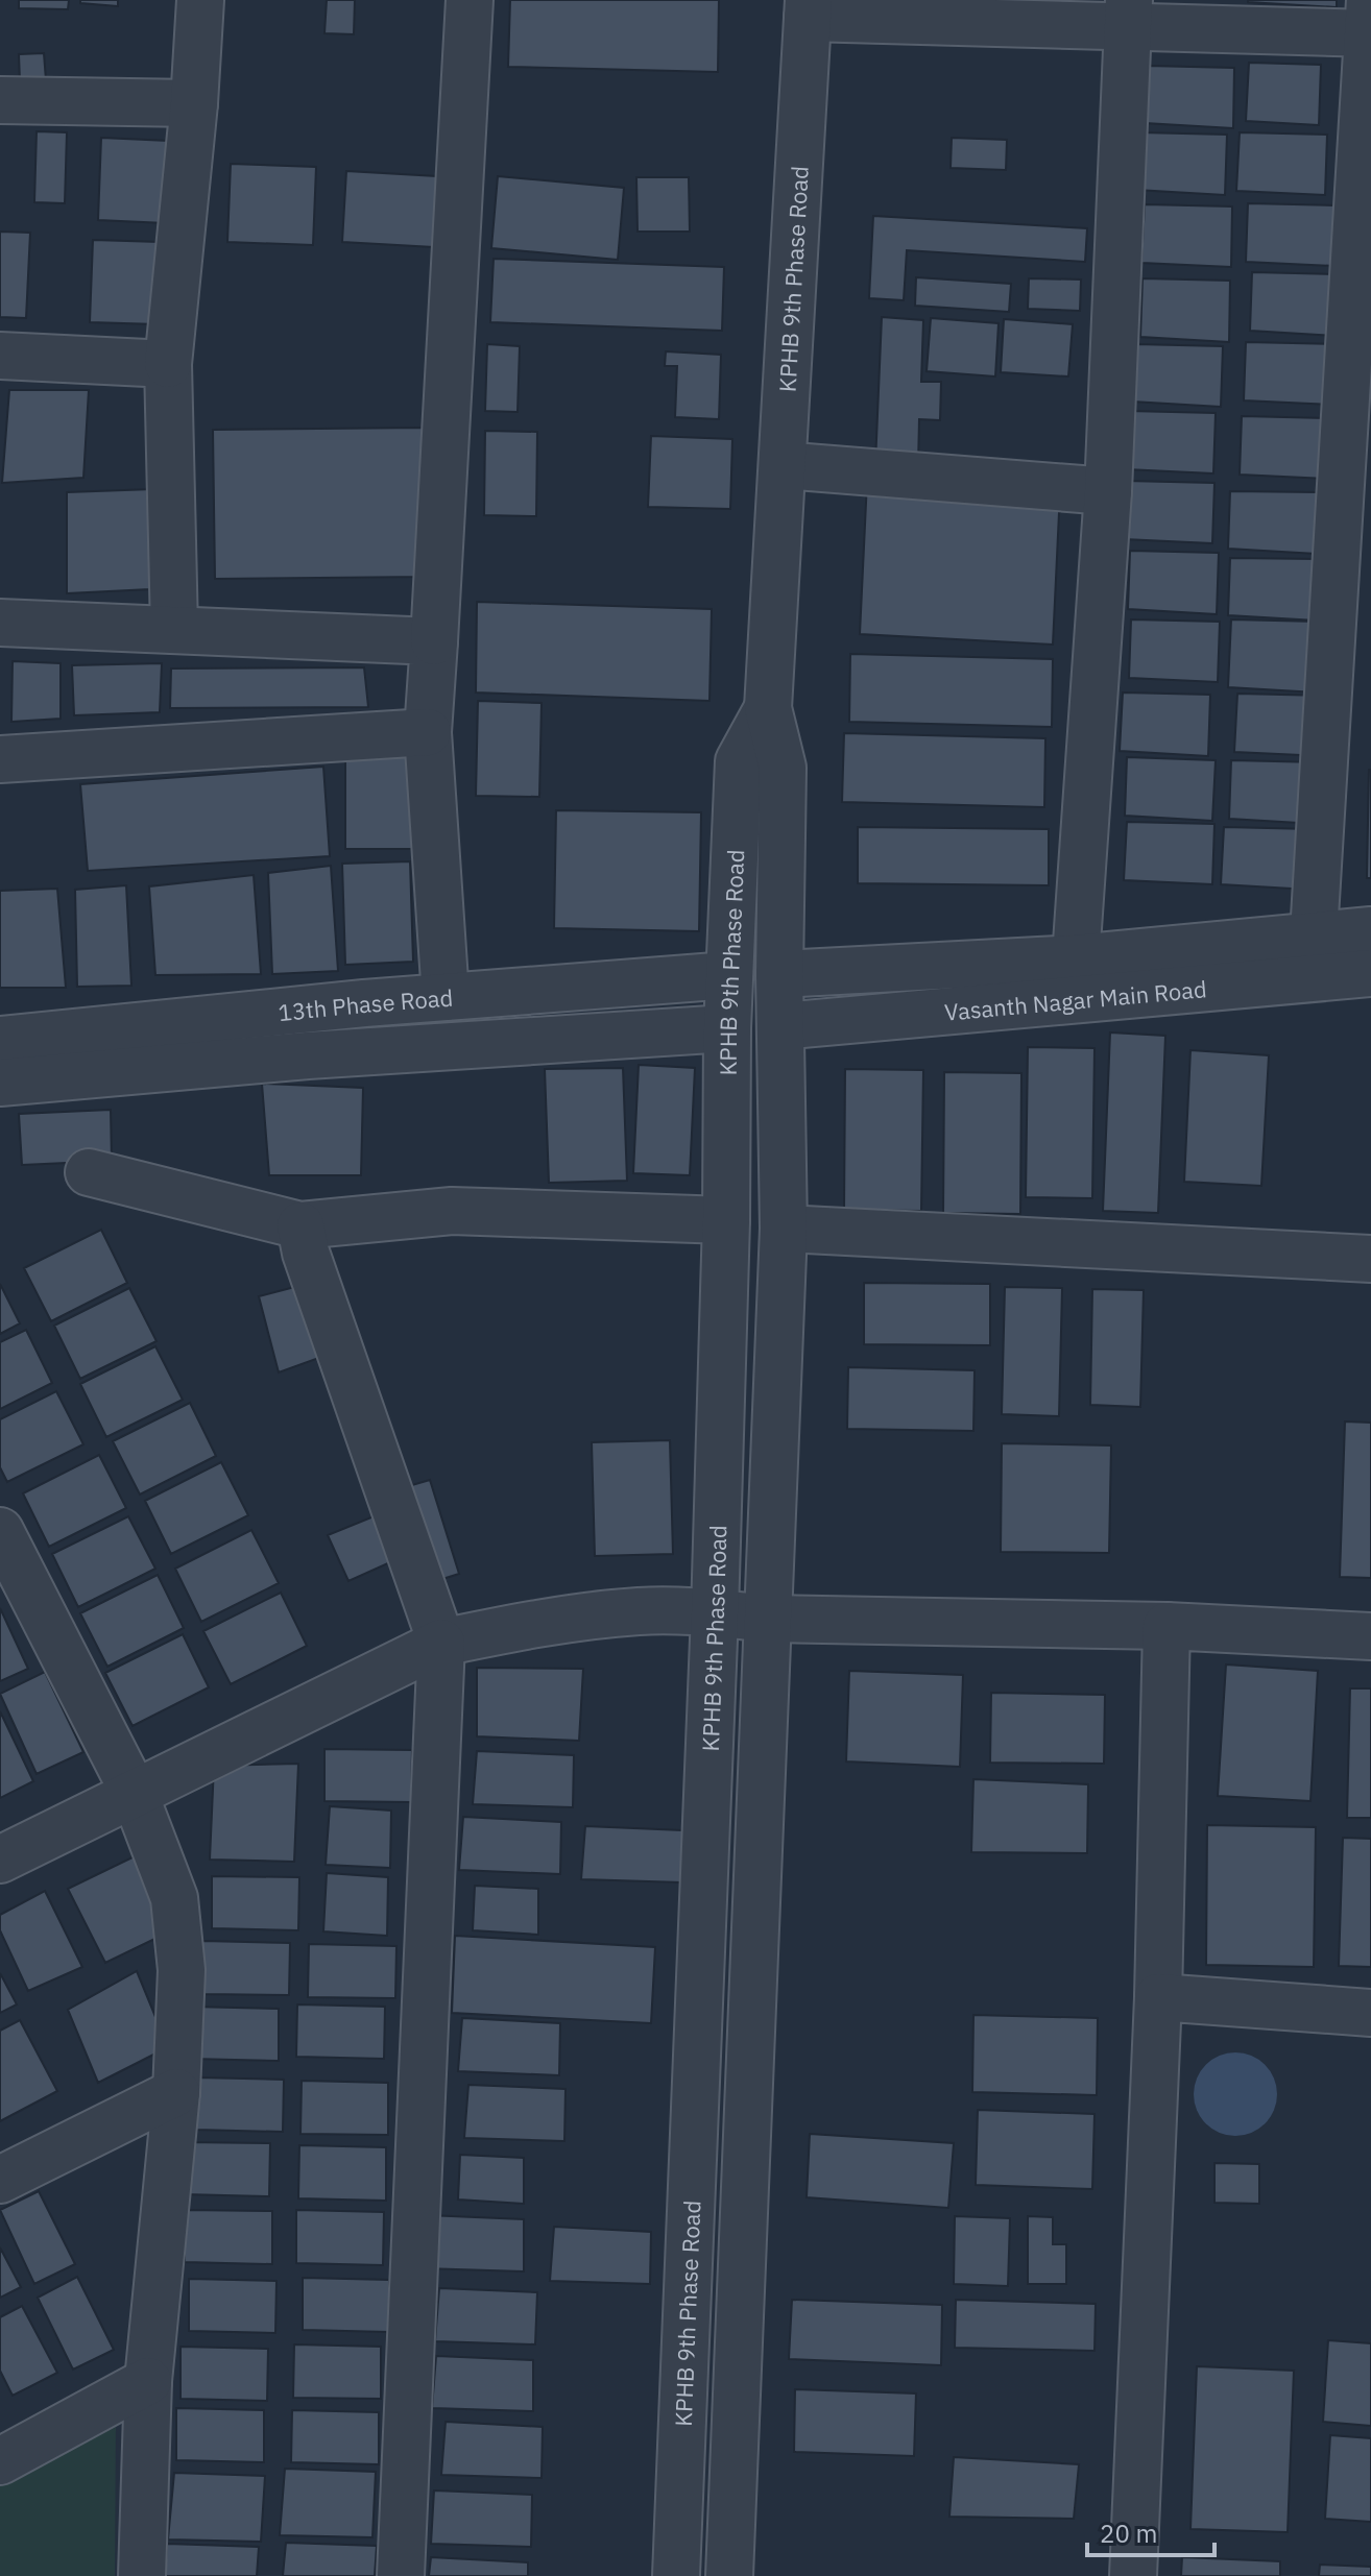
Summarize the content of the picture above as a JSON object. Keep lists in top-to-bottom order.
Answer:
{
  "streets": {
    "street": ["KPHB 9th Phase Road", "Vasanth Nagar Main Road", "13th Phase Road"]
  },
  "crossings": [
    ["KPHB 9th Phase Road", "Vasanth Nagar Main Road"],
    ["KPHB 9th Phase Road", "13th Phase Road"]
  ],
  "scale_bar": "20 m"
}
